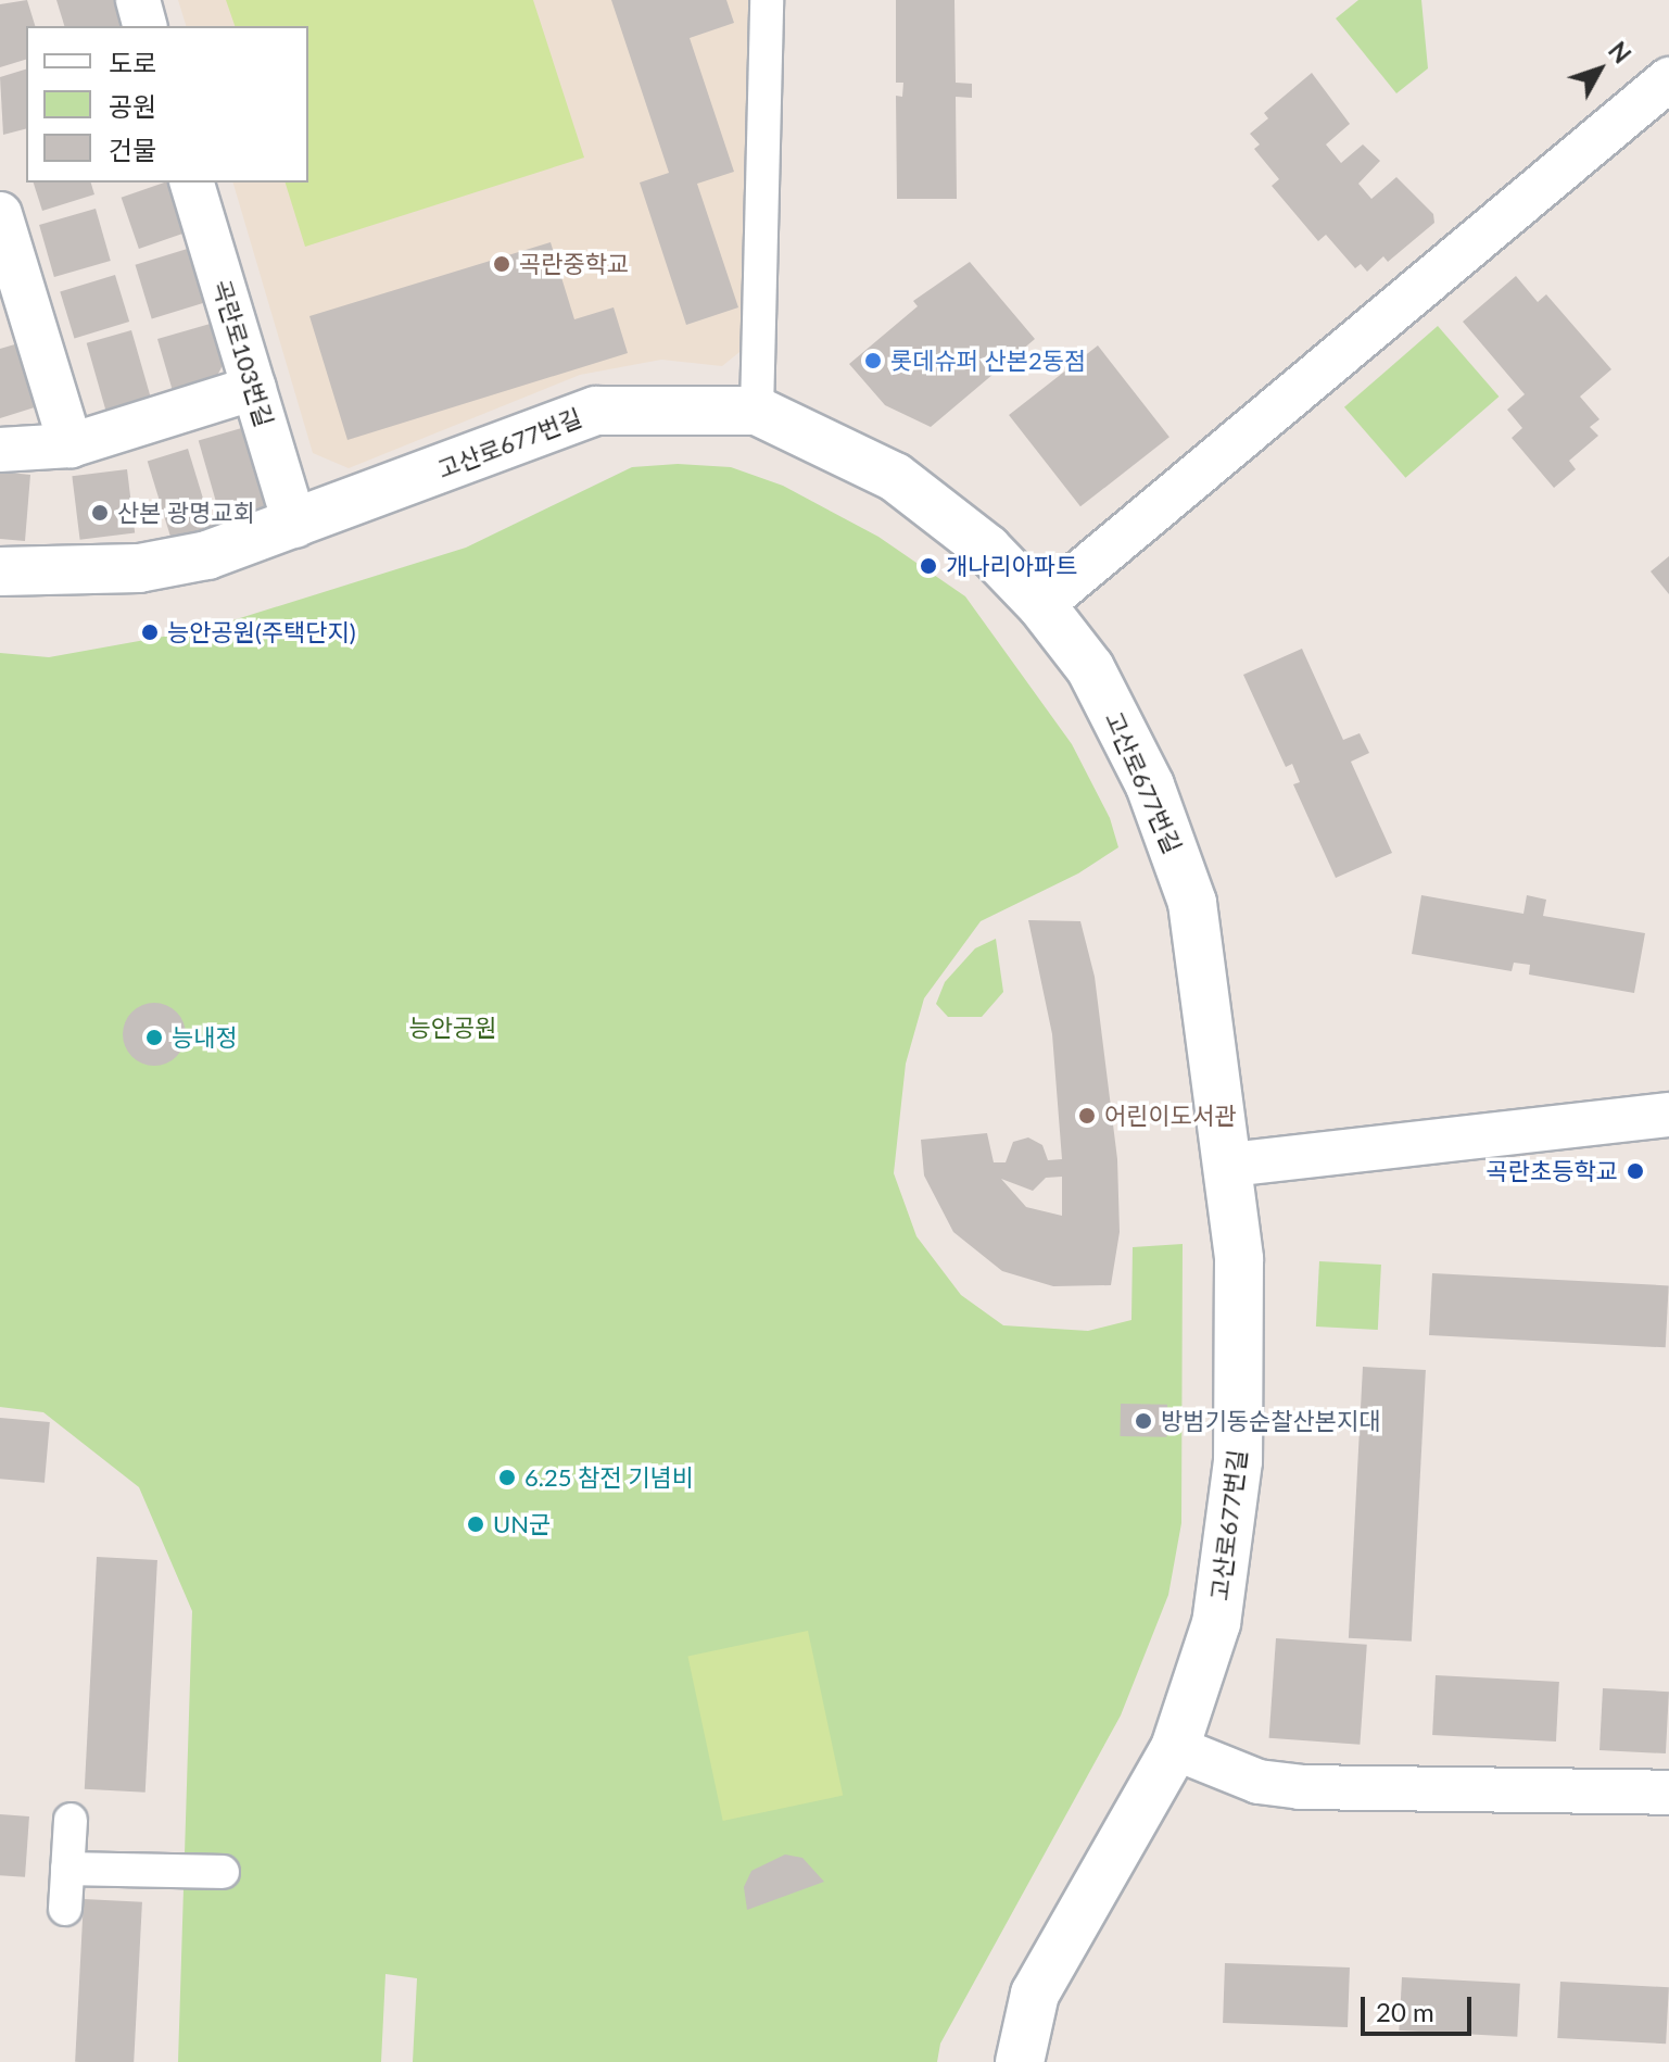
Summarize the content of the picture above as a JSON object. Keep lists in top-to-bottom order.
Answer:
{
  "streets": {
    "street": ["곡란로103번길", "고산로677번길"]
  },
  "crossings": [
    ["곡란로103번길", "고산로677번길"]
  ],
  "parks": ["능안공원"],
  "places": [
    "곡란중학교",
    "롯데슈퍼 산본2동점",
    "산본 광명교회",
    "개나리아파트",
    "능안공원(주택단지)",
    "능내정",
    "어린이도서관",
    "곡란초등학교",
    "방범기동순찰산본지대",
    "6.25 참전 기념비",
    "UN군"
  ],
  "legend": ["도로", "공원", "건물"],
  "scale_bar": "20 m",
  "north": "top right"
}
